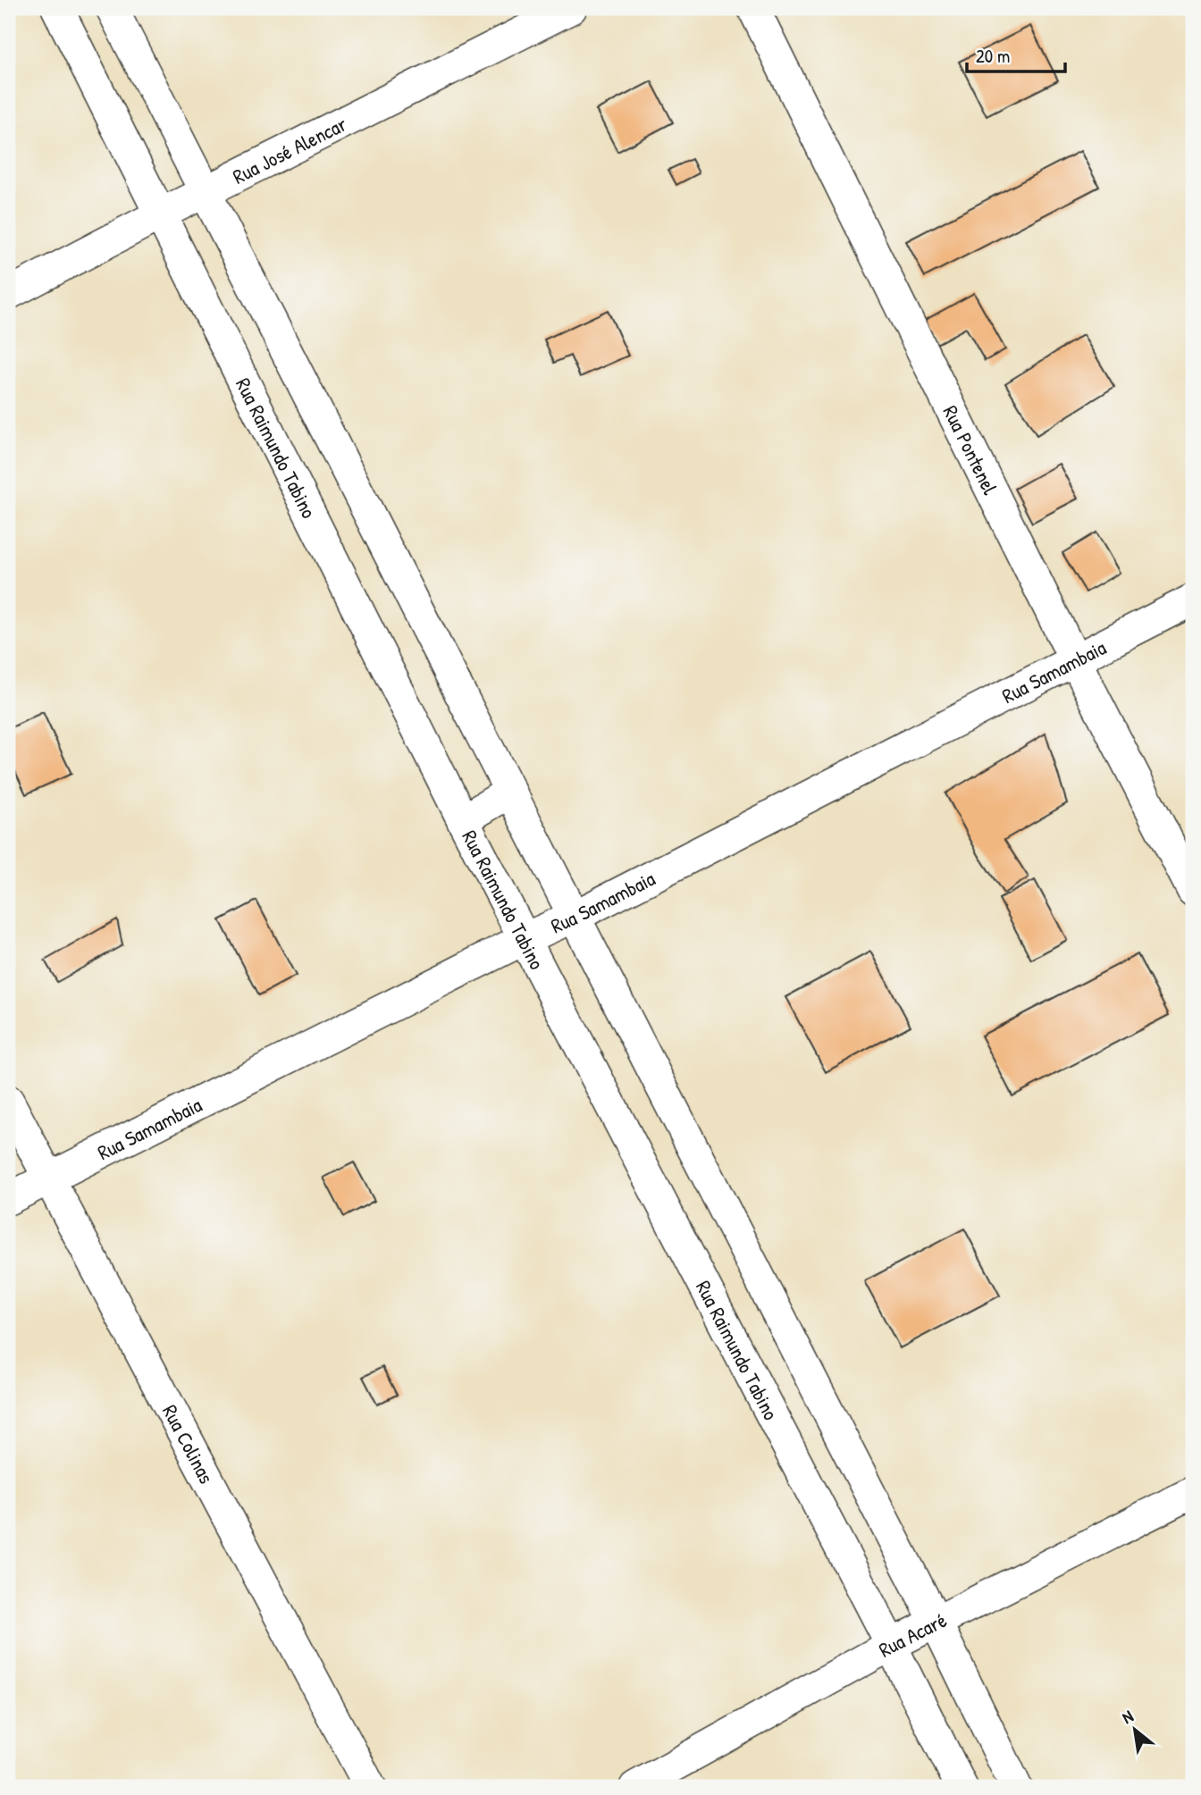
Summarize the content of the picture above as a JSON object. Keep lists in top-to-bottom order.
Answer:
{
  "streets": {
    "street": [
      "Rua José Alencar",
      "Rua Raimundo Tabino",
      "Rua Pontenel",
      "Rua Samambaia",
      "Rua Colinas",
      "Rua Acaré"
    ]
  },
  "crossings": [
    ["Rua José Alencar", "Rua Raimundo Tabino"],
    ["Rua Raimundo Tabino", "Rua Samambaia"],
    ["Rua Raimundo Tabino", "Rua Acaré"],
    ["Rua Pontenel", "Rua Samambaia"],
    ["Rua Samambaia", "Rua Colinas"]
  ],
  "scale_bar": "20 m",
  "north": "top left"
}
